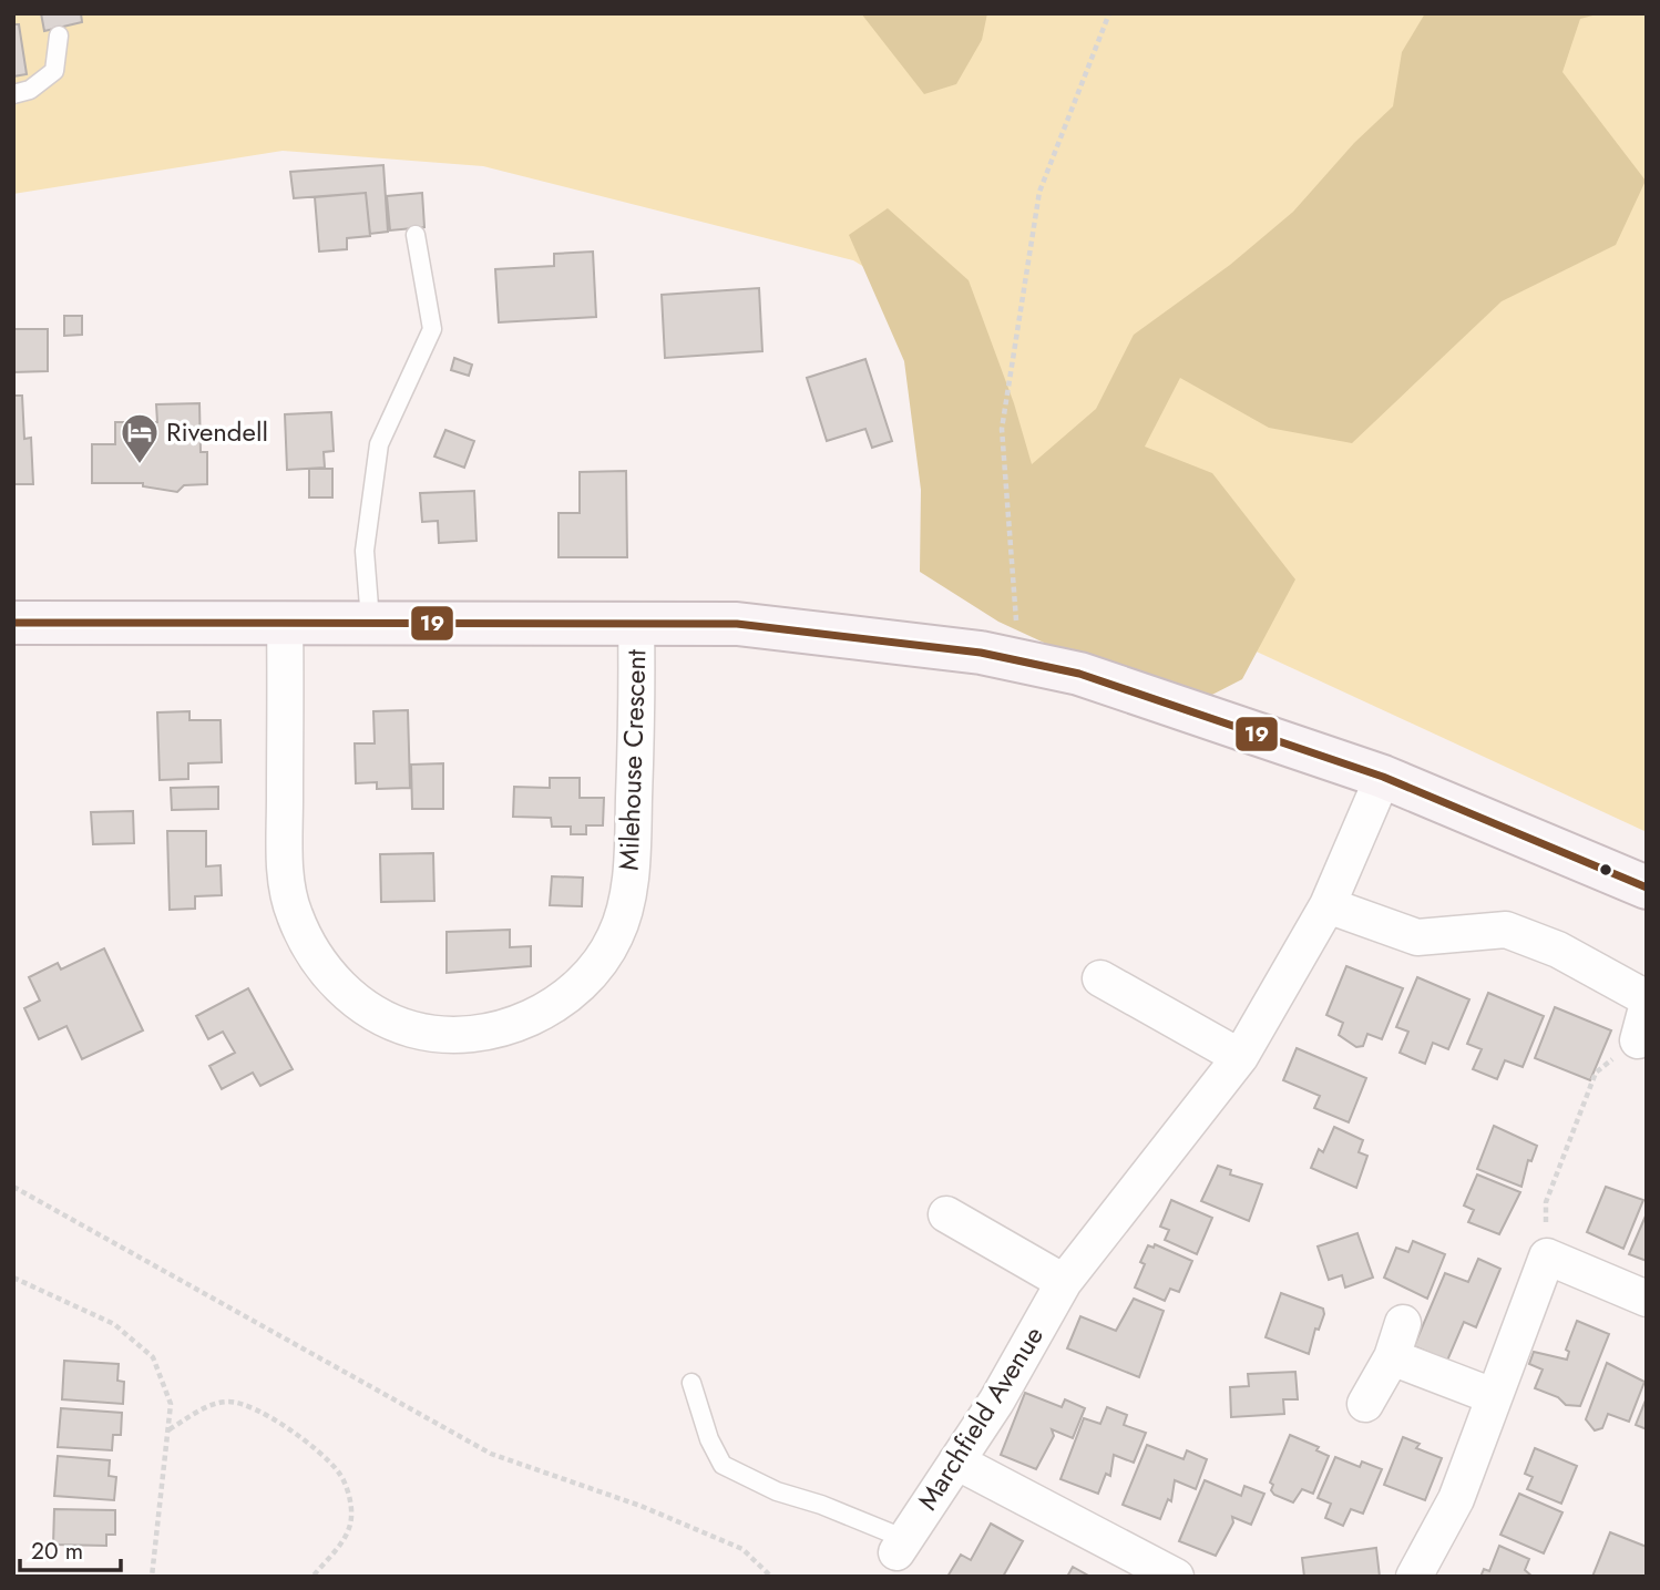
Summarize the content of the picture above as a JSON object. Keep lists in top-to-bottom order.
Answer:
{
  "streets": {
    "street": ["Milehouse Crescent", "Marchfield Avenue"]
  },
  "places": {
    "hotel": ["Rivendell"]
  },
  "lines": ["transit line 19"],
  "scale_bar": "20 m"
}
